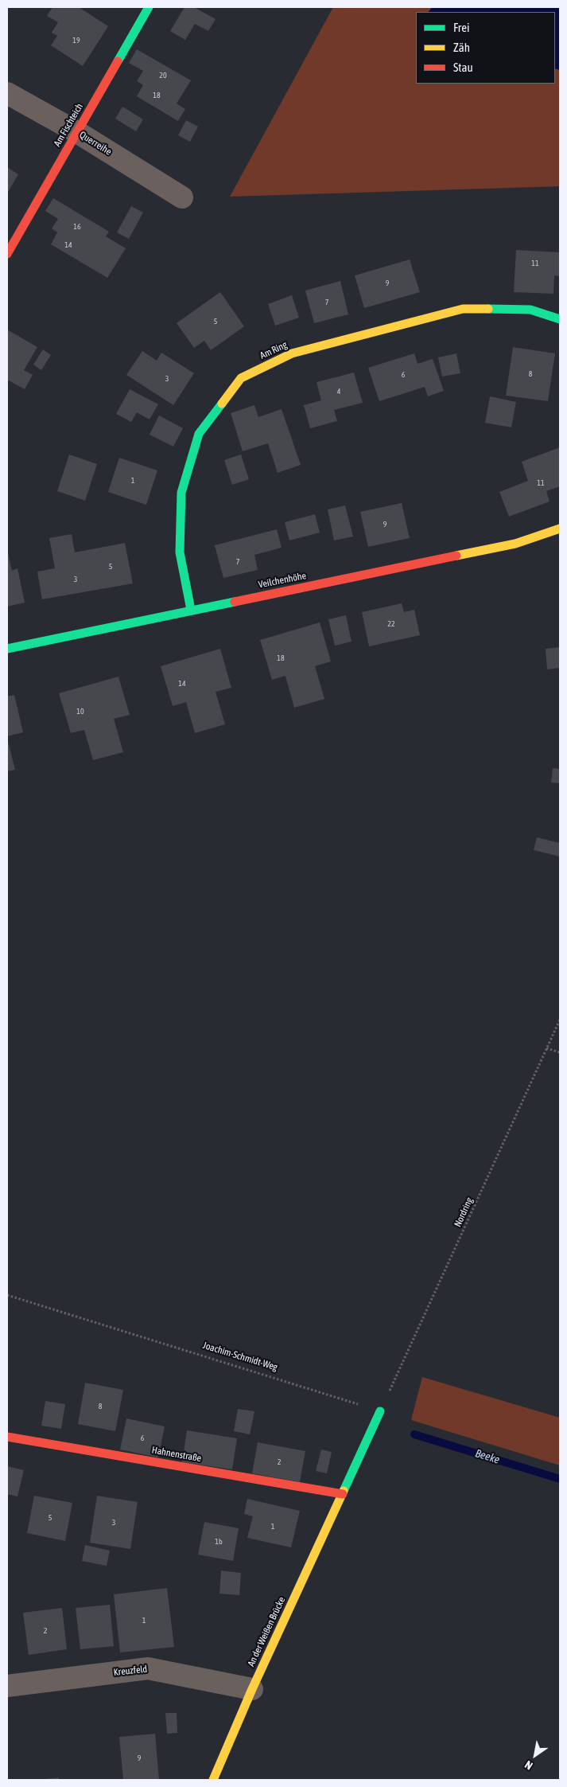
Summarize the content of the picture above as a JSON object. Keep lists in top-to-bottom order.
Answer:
{
  "streets": {
    "street": [
      "Am Fischteich",
      "Querreihe",
      "Am Ring",
      "Veilchenhöhe",
      "Hahnenstraße",
      "An der Weißen Brücke",
      "Kreuzfeld"
    ],
    "path": ["Nordring", "Joachim-Schmidt-Weg"]
  },
  "crossings": [
    ["Am Fischteich", "Querreihe"],
    ["Am Ring", "Veilchenhöhe"],
    ["Nordring", "Joachim-Schmidt-Weg"],
    ["Hahnenstraße", "An der Weißen Brücke"],
    ["An der Weißen Brücke", "Kreuzfeld"]
  ],
  "water": ["Beeke"],
  "house_numbers": [
    "19",
    "20",
    "18",
    "16",
    "14",
    "11",
    "9",
    "7",
    "5",
    "8",
    "6",
    "3",
    "4",
    "1",
    "11",
    "9",
    "7",
    "5",
    "3",
    "22",
    "18",
    "14",
    "10",
    "8",
    "6",
    "2",
    "5",
    "3",
    "1",
    "1b",
    "1",
    "2",
    "9"
  ],
  "legend": ["Frei", "Zäh", "Stau"],
  "north": "bottom left"
}
